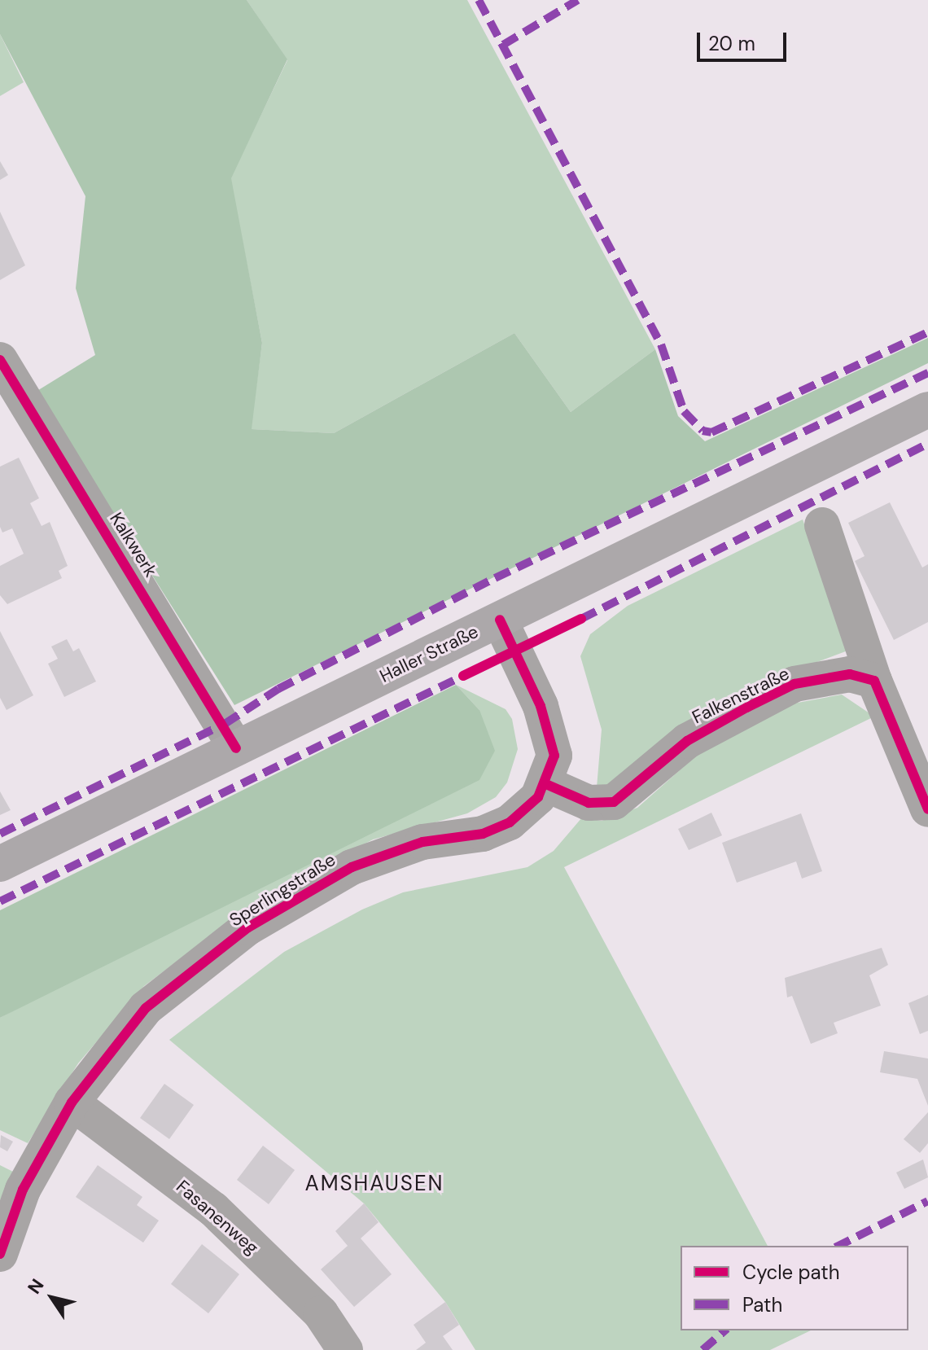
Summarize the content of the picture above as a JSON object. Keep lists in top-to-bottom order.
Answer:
{
  "streets": {
    "main road": ["Haller Straße"],
    "street": [
      "Kalkwerk",
      "Falkenstraße",
      "Sperlingstraße",
      "Fasanenweg"
    ]
  },
  "crossings": [
    ["Kalkwerk", "Haller Straße"],
    ["Falkenstraße", "Sperlingstraße"],
    ["Sperlingstraße", "Fasanenweg"]
  ],
  "districts": ["AMSHAUSEN"],
  "legend": ["Cycle path", "Path"],
  "scale_bar": "20 m",
  "north": "top left"
}
